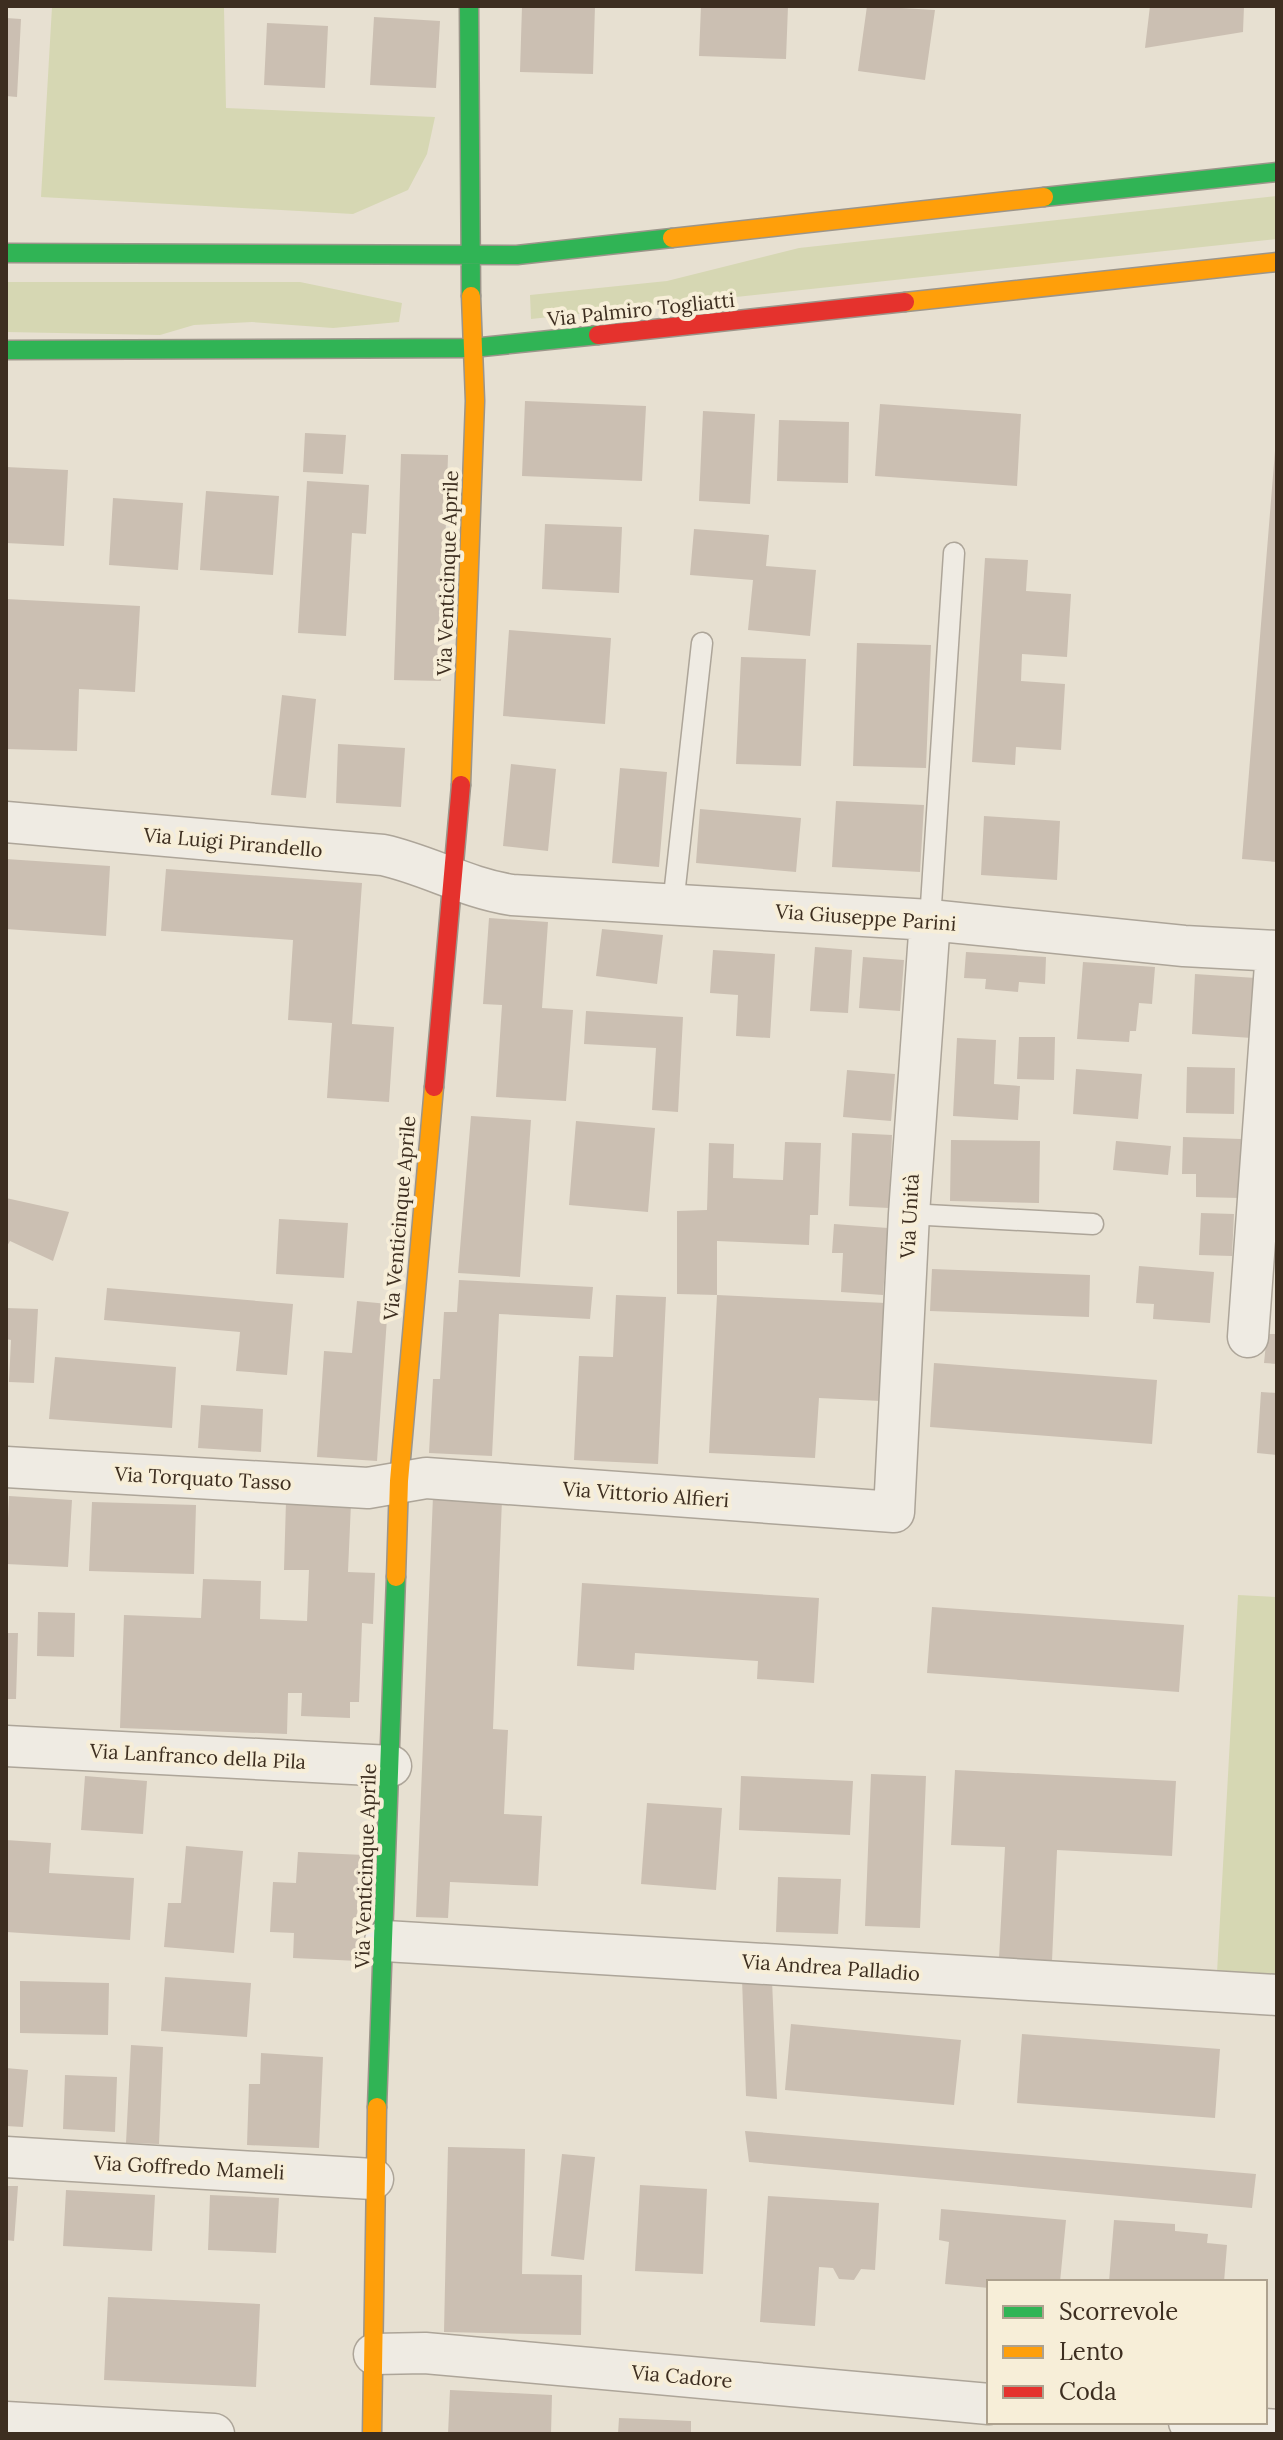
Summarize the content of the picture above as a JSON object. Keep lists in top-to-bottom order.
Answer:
{
  "streets": {
    "street": [
      "Via Palmiro Togliatti",
      "Via Venticinque Aprile",
      "Via Luigi Pirandello",
      "Via Giuseppe Parini",
      "Via Unità",
      "Via Torquato Tasso",
      "Via Vittorio Alfieri",
      "Via Lanfranco della Pila",
      "Via Andrea Palladio",
      "Via Goffredo Mameli",
      "Via Cadore"
    ]
  },
  "crossings": [
    ["Via Palmiro Togliatti", "Via Venticinque Aprile"],
    ["Via Venticinque Aprile", "Via Luigi Pirandello"],
    ["Via Venticinque Aprile", "Via Giuseppe Parini"],
    ["Via Venticinque Aprile", "Via Torquato Tasso"],
    ["Via Venticinque Aprile", "Via Vittorio Alfieri"],
    ["Via Venticinque Aprile", "Via Lanfranco della Pila"],
    ["Via Venticinque Aprile", "Via Andrea Palladio"],
    ["Via Venticinque Aprile", "Via Goffredo Mameli"],
    ["Via Venticinque Aprile", "Via Cadore"],
    ["Via Luigi Pirandello", "Via Giuseppe Parini"],
    ["Via Giuseppe Parini", "Via Unità"],
    ["Via Unità", "Via Vittorio Alfieri"],
    ["Via Torquato Tasso", "Via Vittorio Alfieri"]
  ],
  "legend": ["Scorrevole", "Lento", "Coda"]
}
